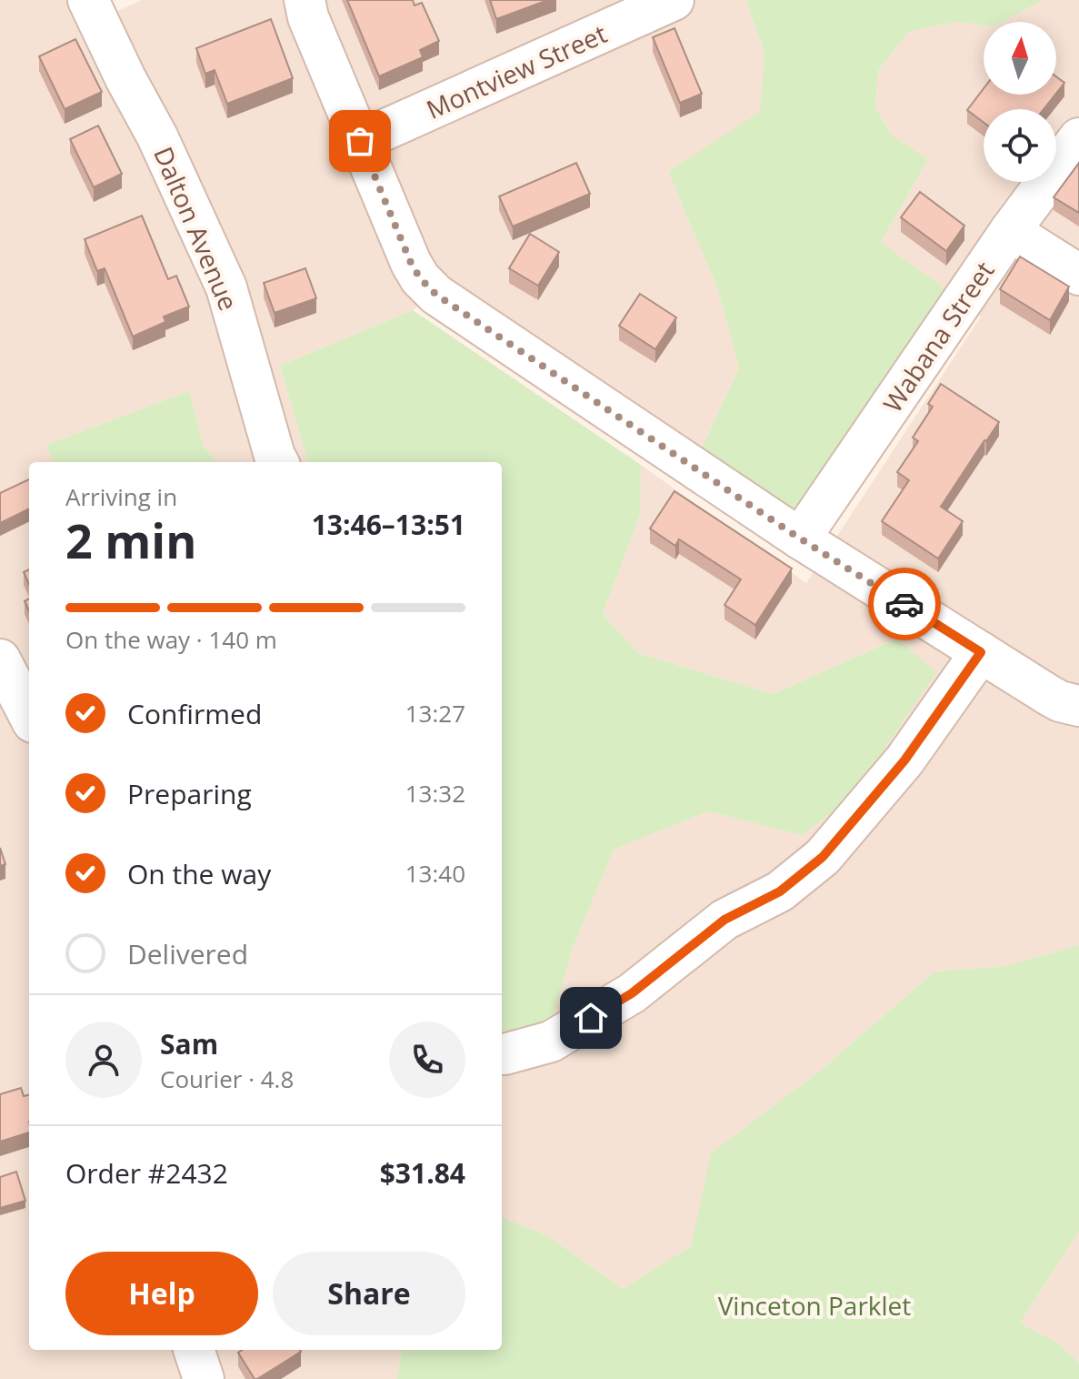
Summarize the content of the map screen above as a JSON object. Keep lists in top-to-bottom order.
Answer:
{
  "streets": {
    "street": ["Montview Street", "Dalton Avenue", "Wabana Street"]
  },
  "parks": ["Vinceton Parklet"],
  "north": "top",
  "page": {
    "heading": ["2 min", "Arriving in", "13:46–13:51"],
    "panel": [
      "Sam",
      "Courier · 4.8",
      "Order #2432",
      "$31.84"
    ],
    "bar": "On the way · 140 m",
    "list": [
      ["Confirmed", "13:27"],
      ["Preparing", "13:32"],
      ["On the way", "13:40"],
      "Delivered"
    ],
    "buttons": ["Help", "Share"]
  }
}
